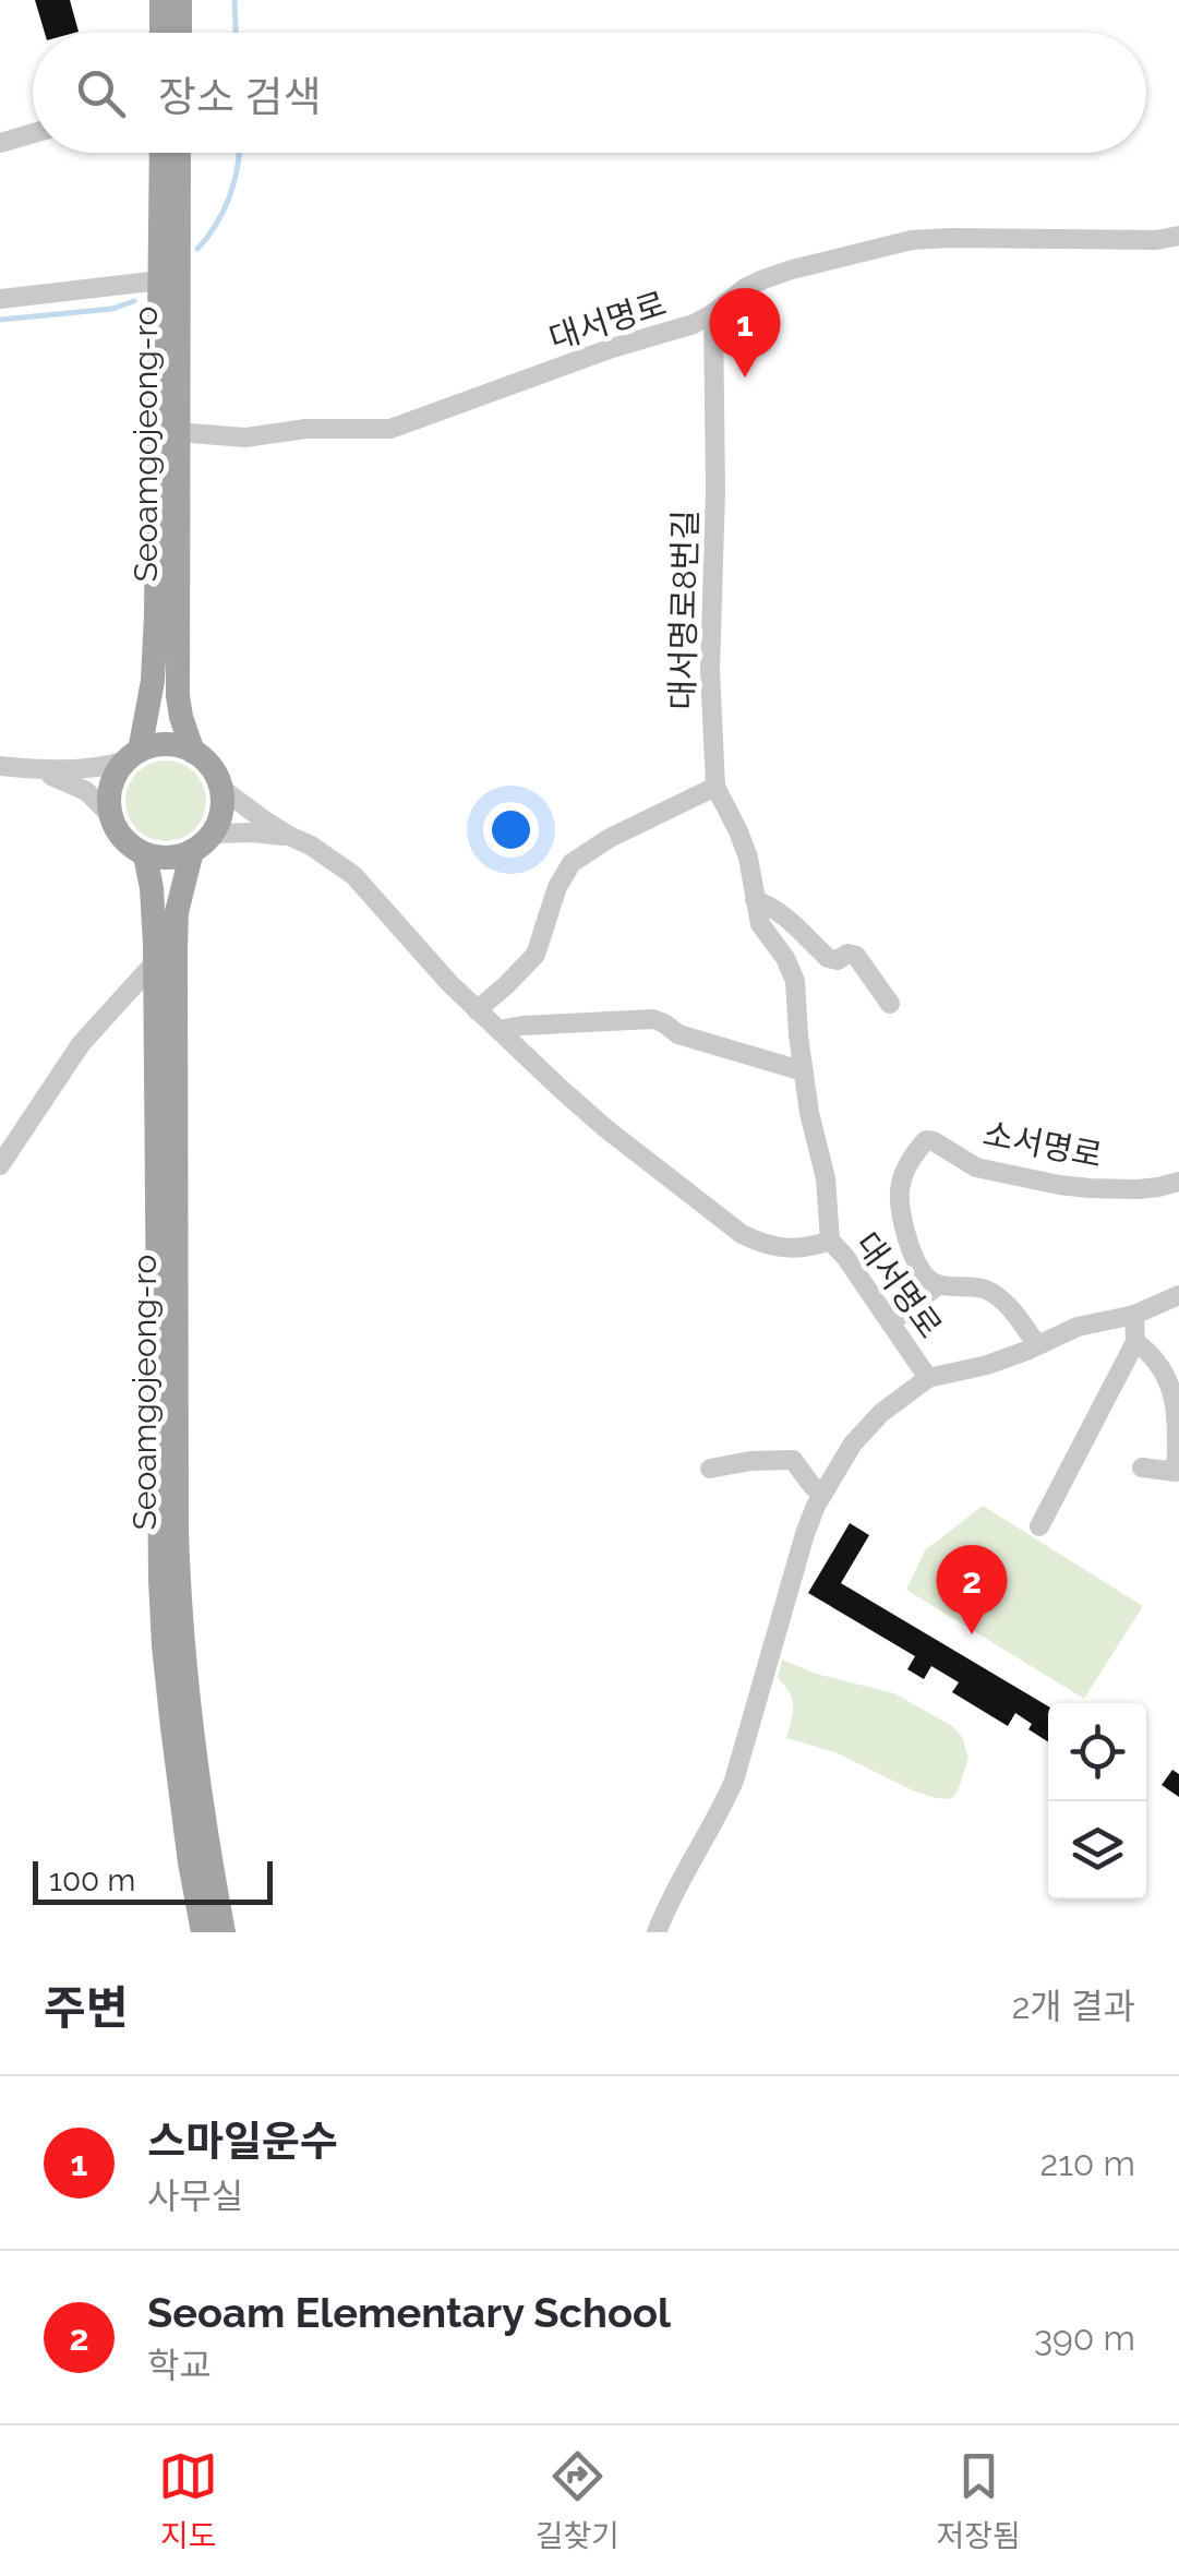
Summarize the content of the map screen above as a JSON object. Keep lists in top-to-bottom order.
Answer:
{
  "streets": {
    "main road": ["Seoamgojeong-ro"],
    "street": ["대서명로", "대서명로8번길", "소서명로"]
  },
  "crossings": [
    ["대서명로", "Seoamgojeong-ro"],
    ["대서명로", "대서명로8번길"]
  ],
  "scale_bar": "100 m",
  "page": {
    "search": "장소 검색",
    "pins": ["1", "2"],
    "scale": "100 m",
    "heading": ["주변", "2개 결과"],
    "list": [
      {
        "mark": "1",
        "name": "스마일운수",
        "note": "사무실",
        "value": "210 m"
      },
      {
        "mark": "2",
        "name": "Seoam Elementary School",
        "note": "학교",
        "value": "390 m"
      }
    ],
    "nav": ["지도", "길찾기", "저장됨"]
  }
}
